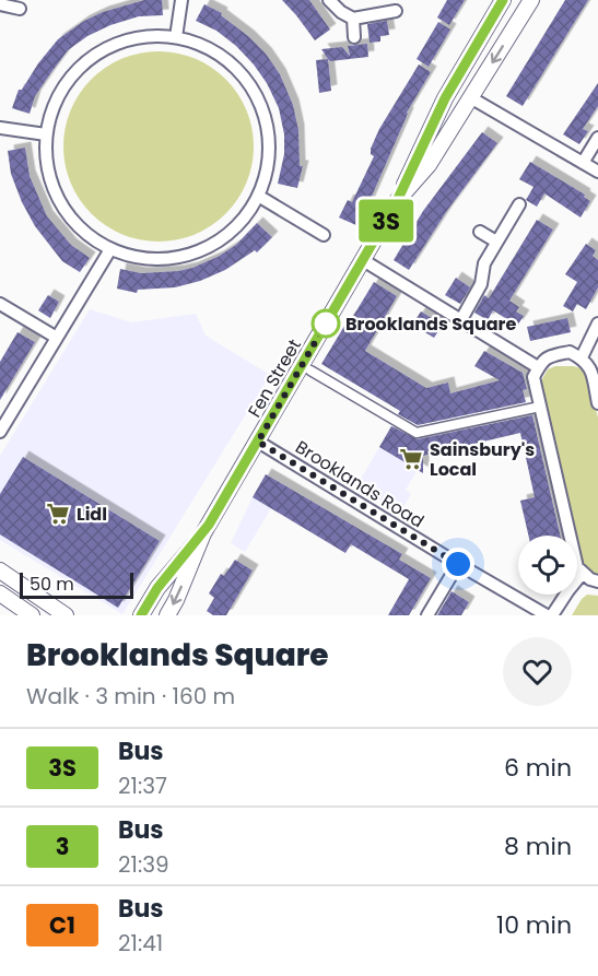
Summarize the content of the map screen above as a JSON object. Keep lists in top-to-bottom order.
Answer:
{
  "streets": {
    "street": ["Fen Street", "Brooklands Road"]
  },
  "crossings": [
    ["Fen Street", "Brooklands Road"]
  ],
  "places": {
    "other": ["Brooklands Square"],
    "supermarket": ["Sainsbury's Local", "Lidl"]
  },
  "lines": ["bus line 3S"],
  "scale_bar": "50 m",
  "page": {
    "on_map": "3S",
    "scale": "50 m",
    "heading": ["Brooklands Square", "Walk · 3 min · 160 m"],
    "list": [
      {
        "mark": "3S",
        "name": "Bus",
        "note": "21:37",
        "value": "6 min"
      },
      {
        "mark": "3",
        "name": "Bus",
        "note": "21:39",
        "value": "8 min"
      },
      {
        "mark": "C1",
        "name": "Bus",
        "note": "21:41",
        "value": "10 min"
      }
    ]
  }
}
